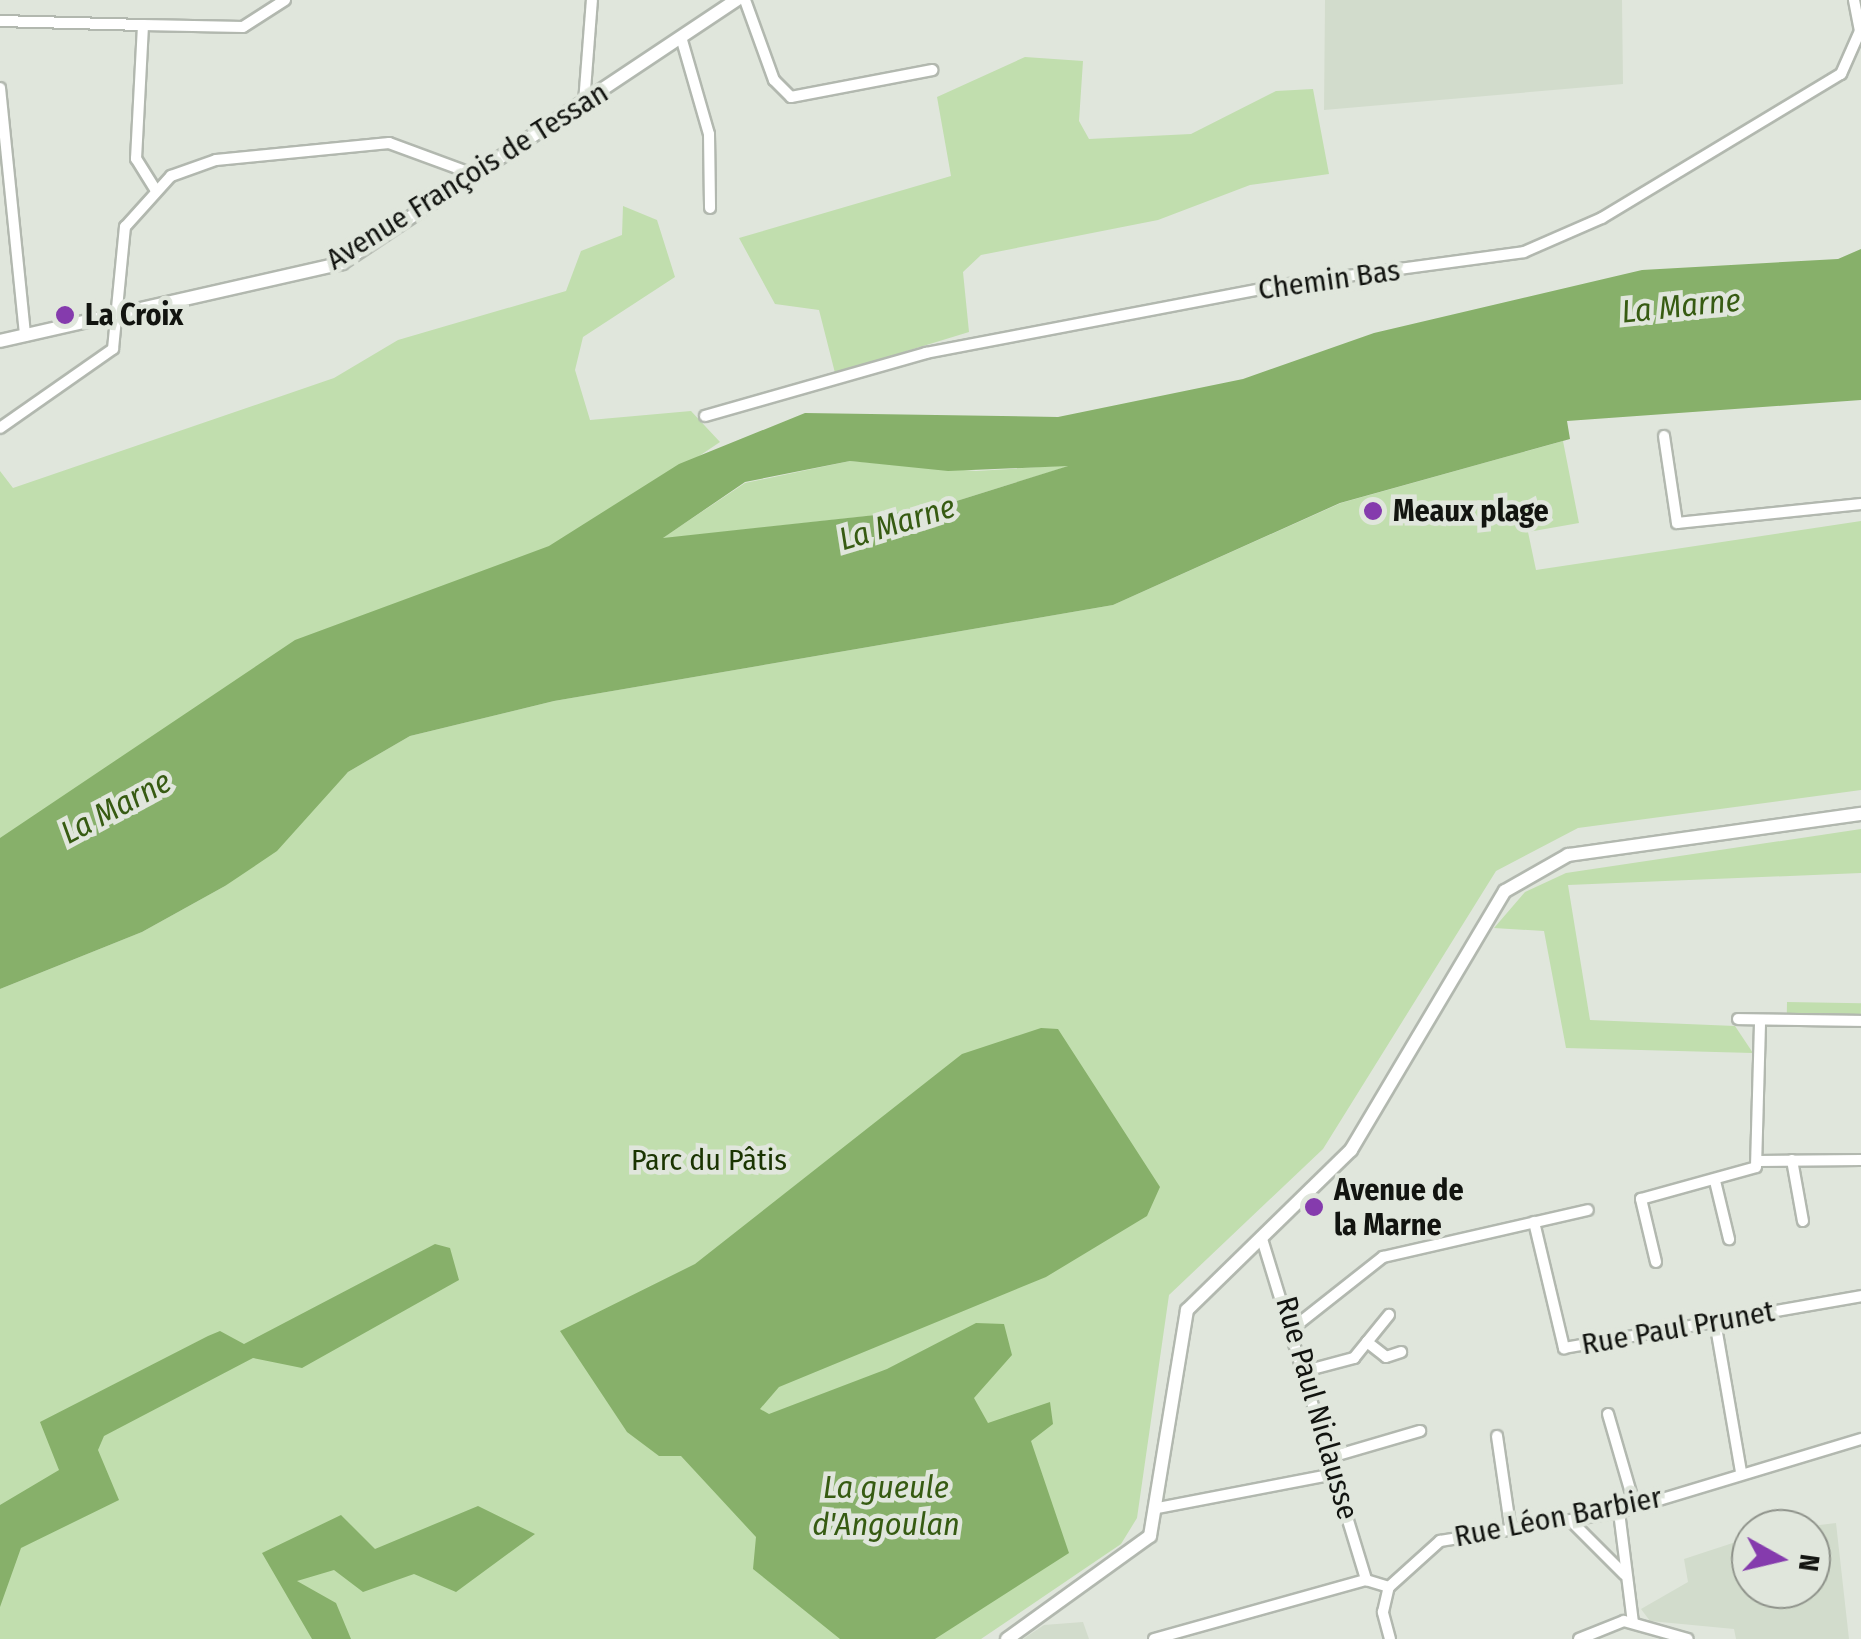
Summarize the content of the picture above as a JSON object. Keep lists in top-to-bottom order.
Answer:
{
  "streets": {
    "street": [
      "Avenue François de Tessan",
      "Chemin Bas",
      "Rue Paul Prunet",
      "Rue Paul Niclausse",
      "Rue Léon Barbier"
    ]
  },
  "water": ["La Marne", "La gueule d'Angoulan"],
  "parks": ["Parc du Pâtis"],
  "places": ["La Croix", "Meaux plage", "Avenue de la Marne"],
  "north": "right"
}
